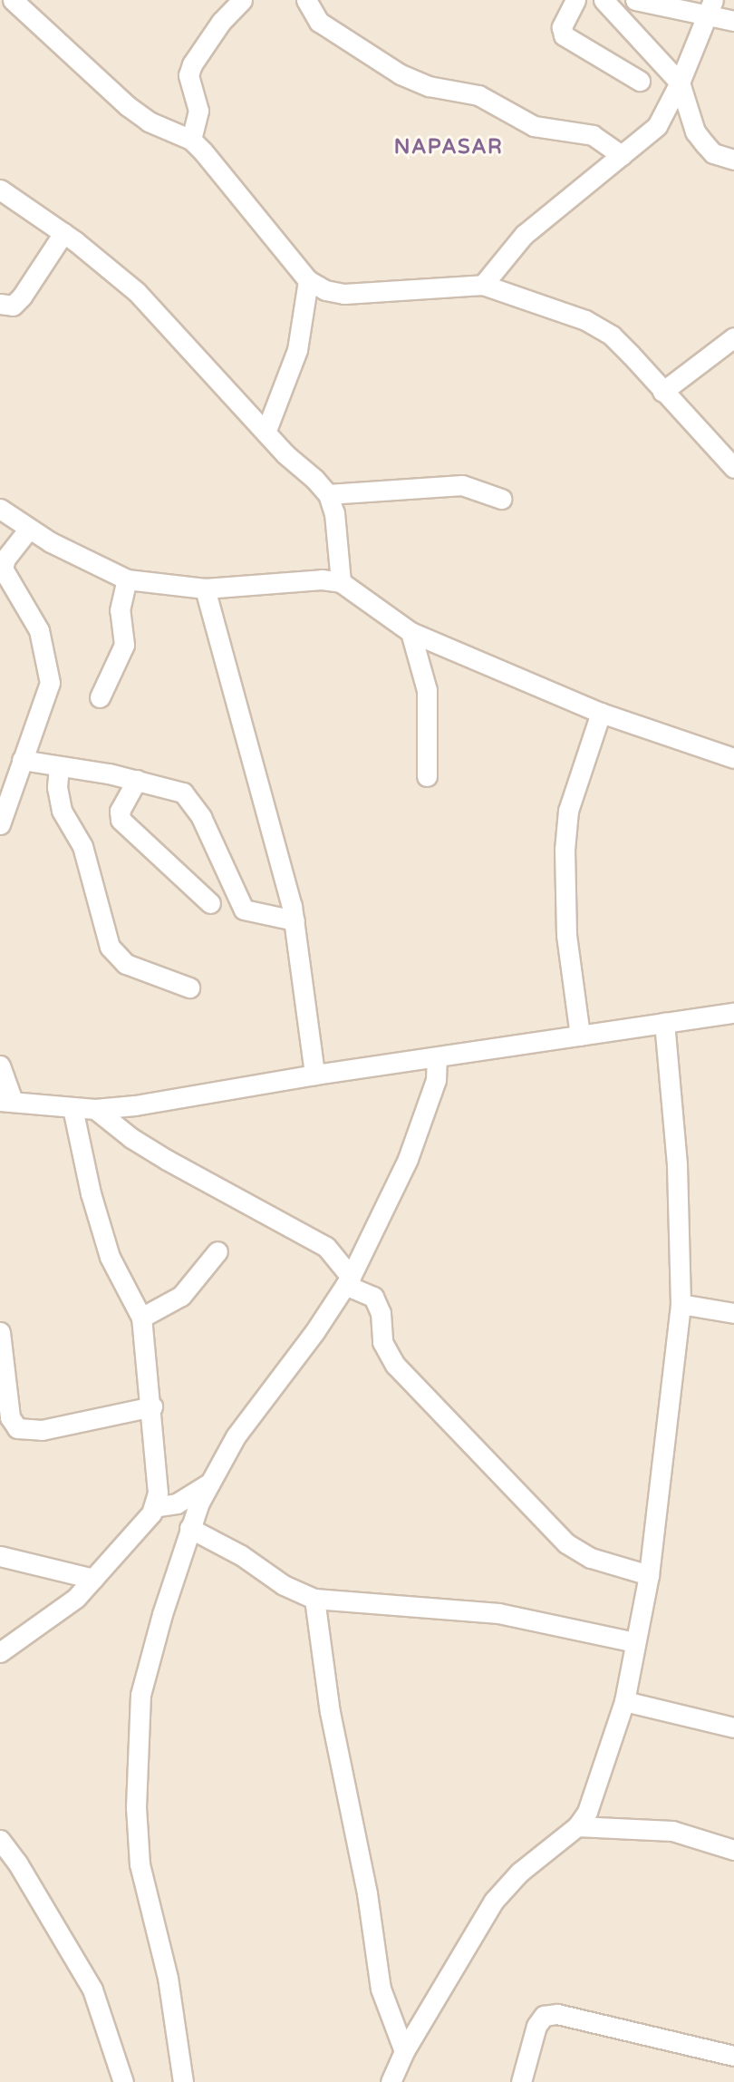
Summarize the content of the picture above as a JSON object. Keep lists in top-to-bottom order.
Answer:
{
  "districts": ["NAPASAR"]
}
